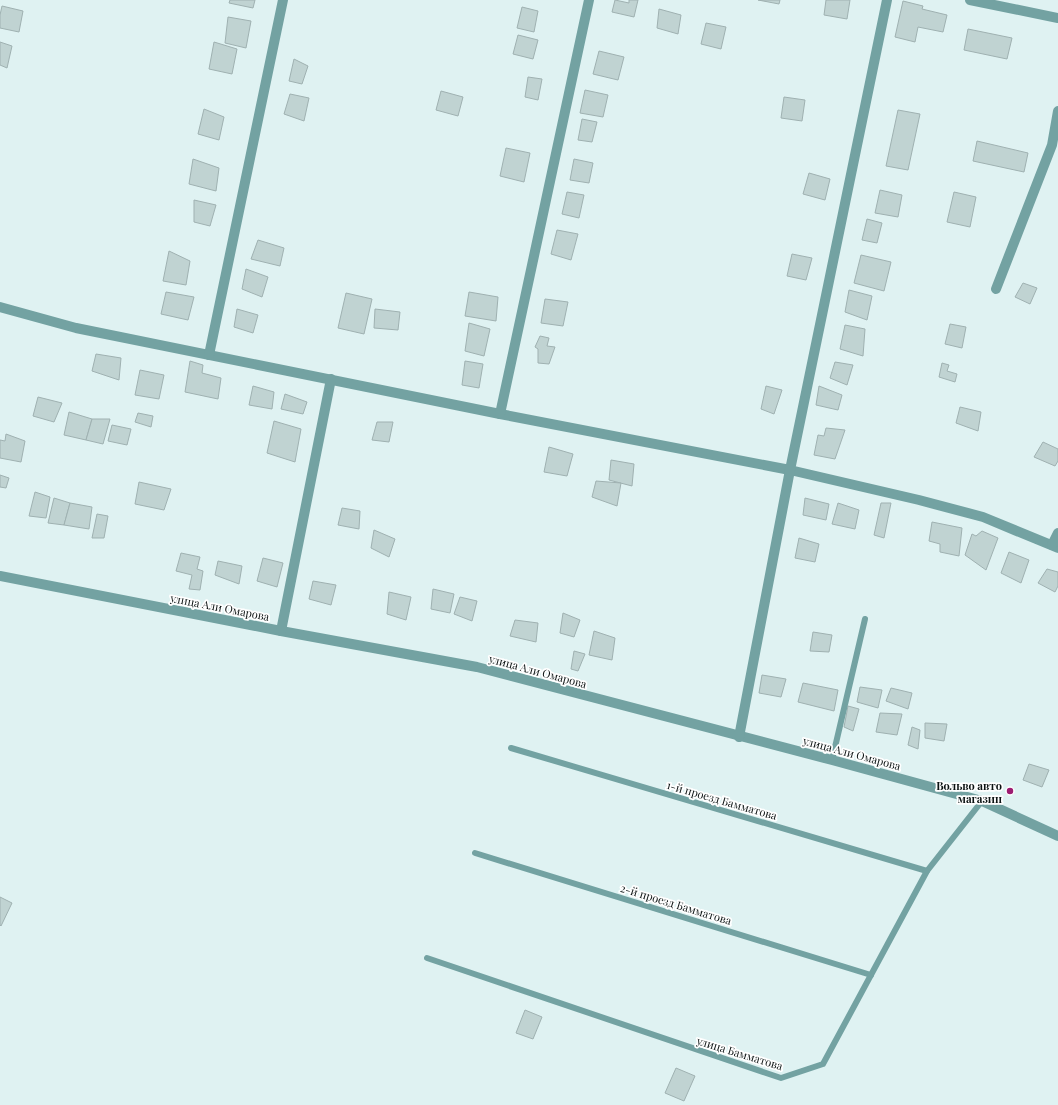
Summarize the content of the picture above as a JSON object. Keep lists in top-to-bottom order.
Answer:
{
  "streets": {
    "street": ["улица Али Омарова"],
    "lane": ["1-й проезд Бамматова", "2-й проезд Бамматова", "улица Бамматова"]
  },
  "crossings": [
    ["улица Али Омарова", "улица Бамматова"],
    ["1-й проезд Бамматова", "улица Бамматова"],
    ["2-й проезд Бамматова", "улица Бамматова"]
  ],
  "places": ["Вольво авто магазин"]
}
